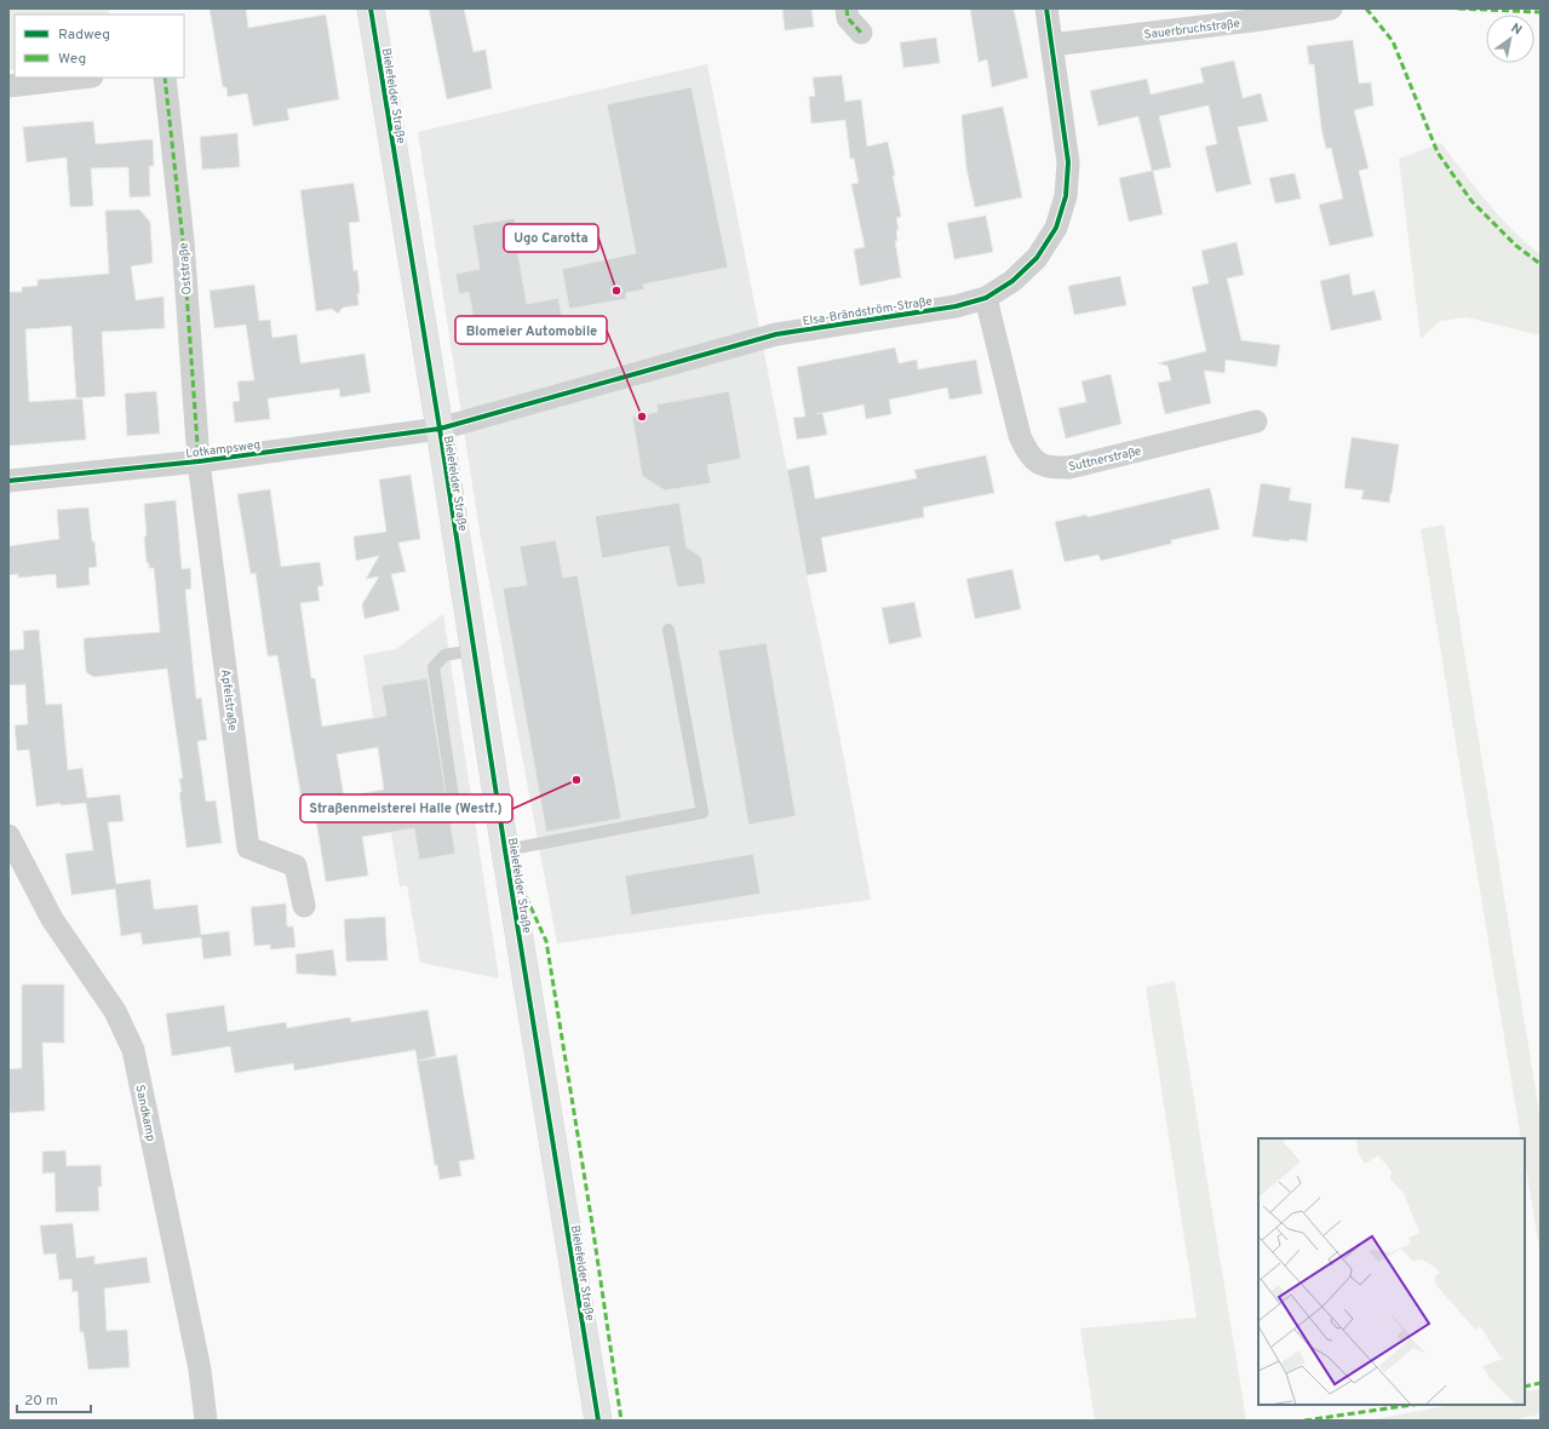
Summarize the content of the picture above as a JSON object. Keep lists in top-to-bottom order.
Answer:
{
  "streets": {
    "street": [
      "Sauerbruchstraße",
      "Bielefelder Straße",
      "Oststraße",
      "Elsa-Brändström-Straße",
      "Lotkampsweg",
      "Suttnerstraße",
      "Apfelstraße",
      "Sandkamp"
    ]
  },
  "crossings": [
    ["Sauerbruchstraße", "Elsa-Brändström-Straße"],
    ["Bielefelder Straße", "Elsa-Brändström-Straße"],
    ["Bielefelder Straße", "Lotkampsweg"],
    ["Oststraße", "Lotkampsweg"],
    ["Oststraße", "Apfelstraße"],
    ["Elsa-Brändström-Straße", "Lotkampsweg"],
    ["Elsa-Brändström-Straße", "Suttnerstraße"],
    ["Lotkampsweg", "Apfelstraße"]
  ],
  "places": ["Ugo Carotta", "Blomeier Automobile", "Straßenmeisterei Halle (Westf.)"],
  "legend": ["Radweg", "Weg"],
  "scale_bar": "20 m",
  "north": "top right"
}
